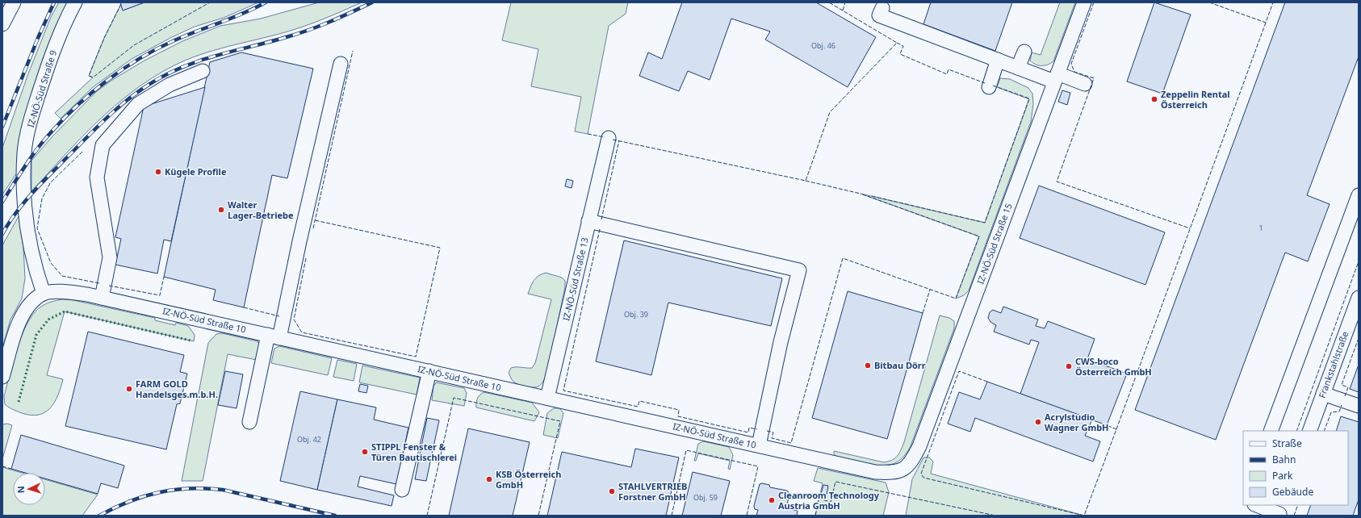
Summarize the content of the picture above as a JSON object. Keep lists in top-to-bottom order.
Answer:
{
  "streets": {
    "street": [
      "IZ-NÖ-Süd Straße 9",
      "IZ-NÖ-Süd Straße 15",
      "IZ-NÖ-Süd Straße 13",
      "IZ-NÖ-Süd Straße 10",
      "Frankstahlstraße"
    ]
  },
  "crossings": [
    ["IZ-NÖ-Süd Straße 9", "IZ-NÖ-Süd Straße 10"],
    ["IZ-NÖ-Süd Straße 15", "IZ-NÖ-Süd Straße 10"],
    ["IZ-NÖ-Süd Straße 13", "IZ-NÖ-Süd Straße 10"]
  ],
  "places": [
    "Zeppelin Rental Österreich",
    "Kügele Profile",
    "Walter Lager-Betriebe",
    "Bitbau Dörr",
    "CWS-boco Österreich GmbH",
    "FARM GOLD Handelsges.m.b.H.",
    "Acrylstudio Wagner GmbH",
    "STIPPL Fenster & Türen Bautischlerei",
    "KSB Österreich GmbH",
    "STAHLVERTRIEB Forstner GmbH",
    "Cleanroom Technology Austria GmbH"
  ],
  "house_numbers": [
    "Obj. 46",
    "1",
    "Obj. 39",
    "Obj. 42",
    "Obj. 59"
  ],
  "legend": [
    "Straße",
    "Bahn",
    "Park",
    "Gebäude"
  ],
  "north": "left"
}
